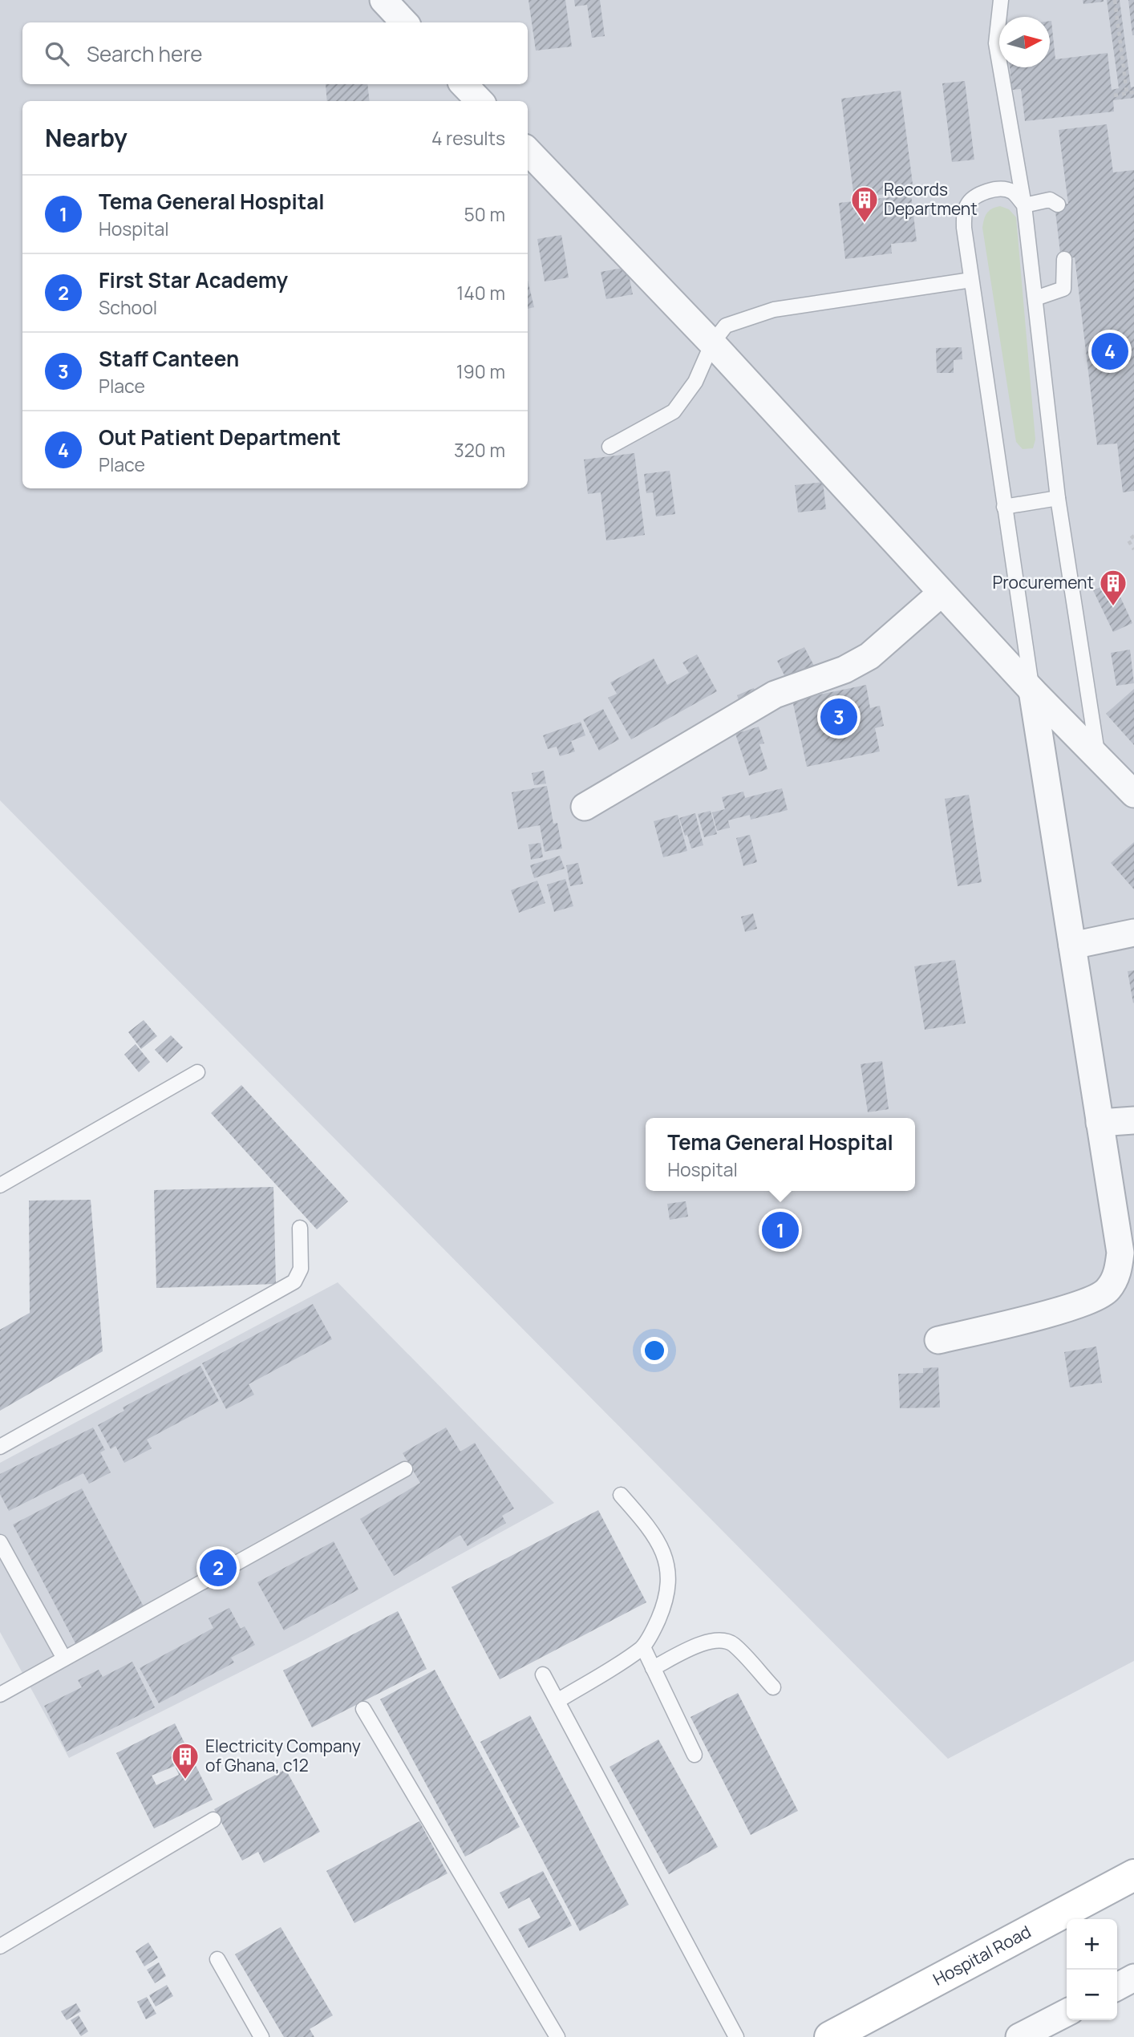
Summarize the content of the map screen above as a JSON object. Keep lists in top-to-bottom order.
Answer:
{
  "streets": {
    "main road": ["Hospital Road"]
  },
  "places": {
    "building": ["Records Department", "Procurement", "Electricity Company of Ghana, c12"]
  },
  "north": "right",
  "page": {
    "search": "Search here",
    "heading": ["Nearby", "4 results"],
    "list": [
      {
        "mark": "1",
        "name": "Tema General Hospital",
        "note": "Hospital",
        "value": "50 m"
      },
      {
        "mark": "2",
        "name": "First Star Academy",
        "note": "School",
        "value": "140 m"
      },
      {
        "mark": "3",
        "name": "Staff Canteen",
        "note": "Place",
        "value": "190 m"
      },
      {
        "mark": "4",
        "name": "Out Patient Department",
        "note": "Place",
        "value": "320 m"
      }
    ],
    "pins": [
      "4",
      "3",
      "1",
      "2"
    ],
    "popup": ["Tema General Hospital", "Hospital"],
    "map_buttons": ["+", "−"]
  }
}
